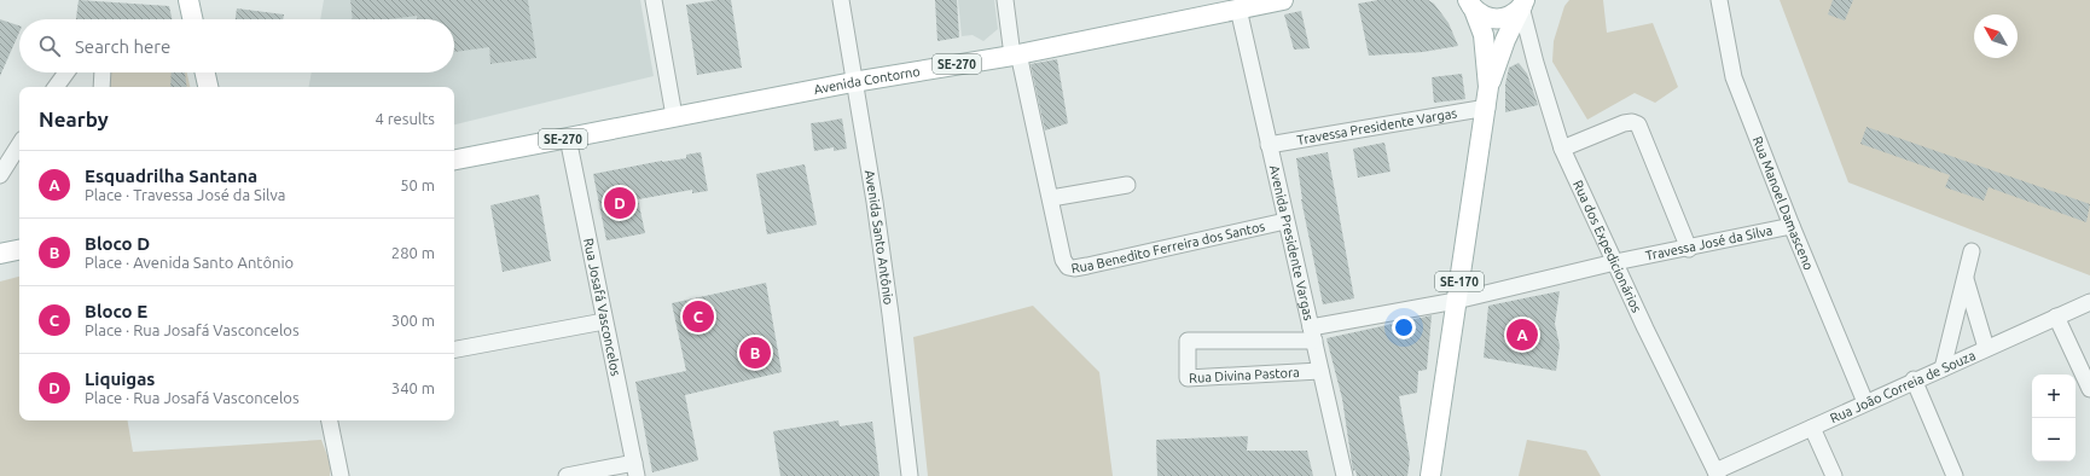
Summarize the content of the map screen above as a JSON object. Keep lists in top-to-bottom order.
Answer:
{
  "streets": {
    "main road": ["SE-270", "Avenida Contorno", "SE-170"],
    "street": [
      "Travessa Presidente Vargas",
      "Rua Manoel Damasceno",
      "Avenida Santo Antônio",
      "Avenida Presidente Vargas",
      "Travessa José da Silva",
      "Rua Benedito Ferreira dos Santos",
      "Rua dos Expedicionários",
      "Rua Josafá Vasconcelos",
      "Rua Divina Pastora",
      "Rua João Correia de Souza"
    ]
  },
  "crossings": [
    ["Avenida Contorno", "Avenida Santo Antônio"],
    ["Avenida Contorno", "Avenida Presidente Vargas"],
    ["Avenida Contorno", "Rua Benedito Ferreira dos Santos"],
    ["Avenida Contorno", "Rua Josafá Vasconcelos"],
    ["Travessa Presidente Vargas", "Avenida Presidente Vargas"],
    ["Travessa Presidente Vargas", "SE-170"],
    ["Rua Manoel Damasceno", "Travessa José da Silva"],
    ["Rua Manoel Damasceno", "Rua João Correia de Souza"],
    ["Avenida Presidente Vargas", "Travessa José da Silva"],
    ["Avenida Presidente Vargas", "Rua Benedito Ferreira dos Santos"],
    ["Avenida Presidente Vargas", "Rua Divina Pastora"],
    ["Travessa José da Silva", "Rua dos Expedicionários"],
    ["Travessa José da Silva", "SE-170"],
    ["Travessa José da Silva", "Rua Divina Pastora"],
    ["Rua dos Expedicionários", "Rua João Correia de Souza"]
  ],
  "north": "top left",
  "page": {
    "search": "Search here",
    "heading": ["Nearby", "4 results"],
    "list": [
      {
        "mark": "A",
        "name": "Esquadrilha Santana",
        "note": "Place · Travessa José da Silva",
        "value": "50 m"
      },
      {
        "mark": "B",
        "name": "Bloco D",
        "note": "Place · Avenida Santo Antônio",
        "value": "280 m"
      },
      {
        "mark": "C",
        "name": "Bloco E",
        "note": "Place · Rua Josafá Vasconcelos",
        "value": "300 m"
      },
      {
        "mark": "D",
        "name": "Liquigas",
        "note": "Place · Rua Josafá Vasconcelos",
        "value": "340 m"
      }
    ],
    "pins": [
      "D",
      "C",
      "A",
      "B"
    ],
    "map_buttons": ["+", "−"]
  }
}
